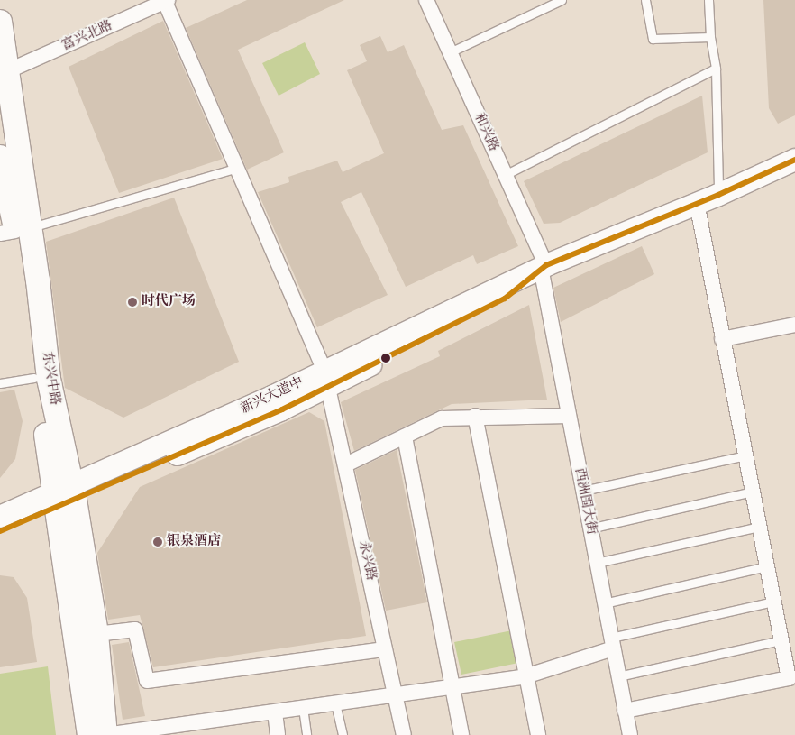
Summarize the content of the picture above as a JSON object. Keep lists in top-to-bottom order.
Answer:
{
  "streets": {
    "main road": ["东兴中路", "新兴大道中"],
    "street": [
      "富兴北路",
      "和兴路",
      "西洲围大街",
      "永兴路"
    ]
  },
  "crossings": [
    ["富兴北路", "东兴中路"],
    ["富兴北路", "永兴路"],
    ["和兴路", "新兴大道中"],
    ["和兴路", "西洲围大街"],
    ["东兴中路", "新兴大道中"],
    ["新兴大道中", "西洲围大街"],
    ["新兴大道中", "永兴路"]
  ],
  "places": ["时代广场", "银泉酒店"]
}
